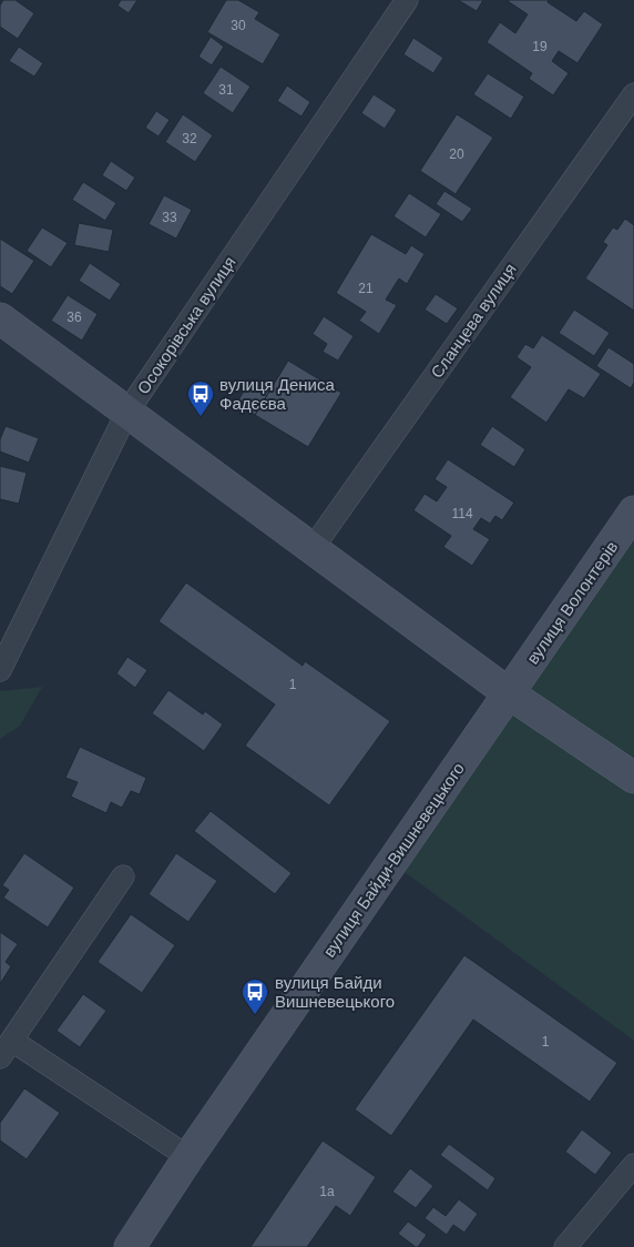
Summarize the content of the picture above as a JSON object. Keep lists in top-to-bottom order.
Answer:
{
  "streets": {
    "street": [
      "Сланцева вулиця",
      "Осокорівська вулиця",
      "вулиця Волонтерів",
      "вулиця Байди-Вишневецького"
    ]
  },
  "crossings": [
    ["вулиця Волонтерів", "вулиця Байди-Вишневецького"]
  ],
  "places": {
    "bus stop": ["вулиця Дениса Фадєєва", "вулиця Байди Вишневецького"]
  },
  "house_numbers": [
    "30",
    "19",
    "31",
    "32",
    "20",
    "33",
    "21",
    "36",
    "114",
    "1",
    "1",
    "1а"
  ]
}
